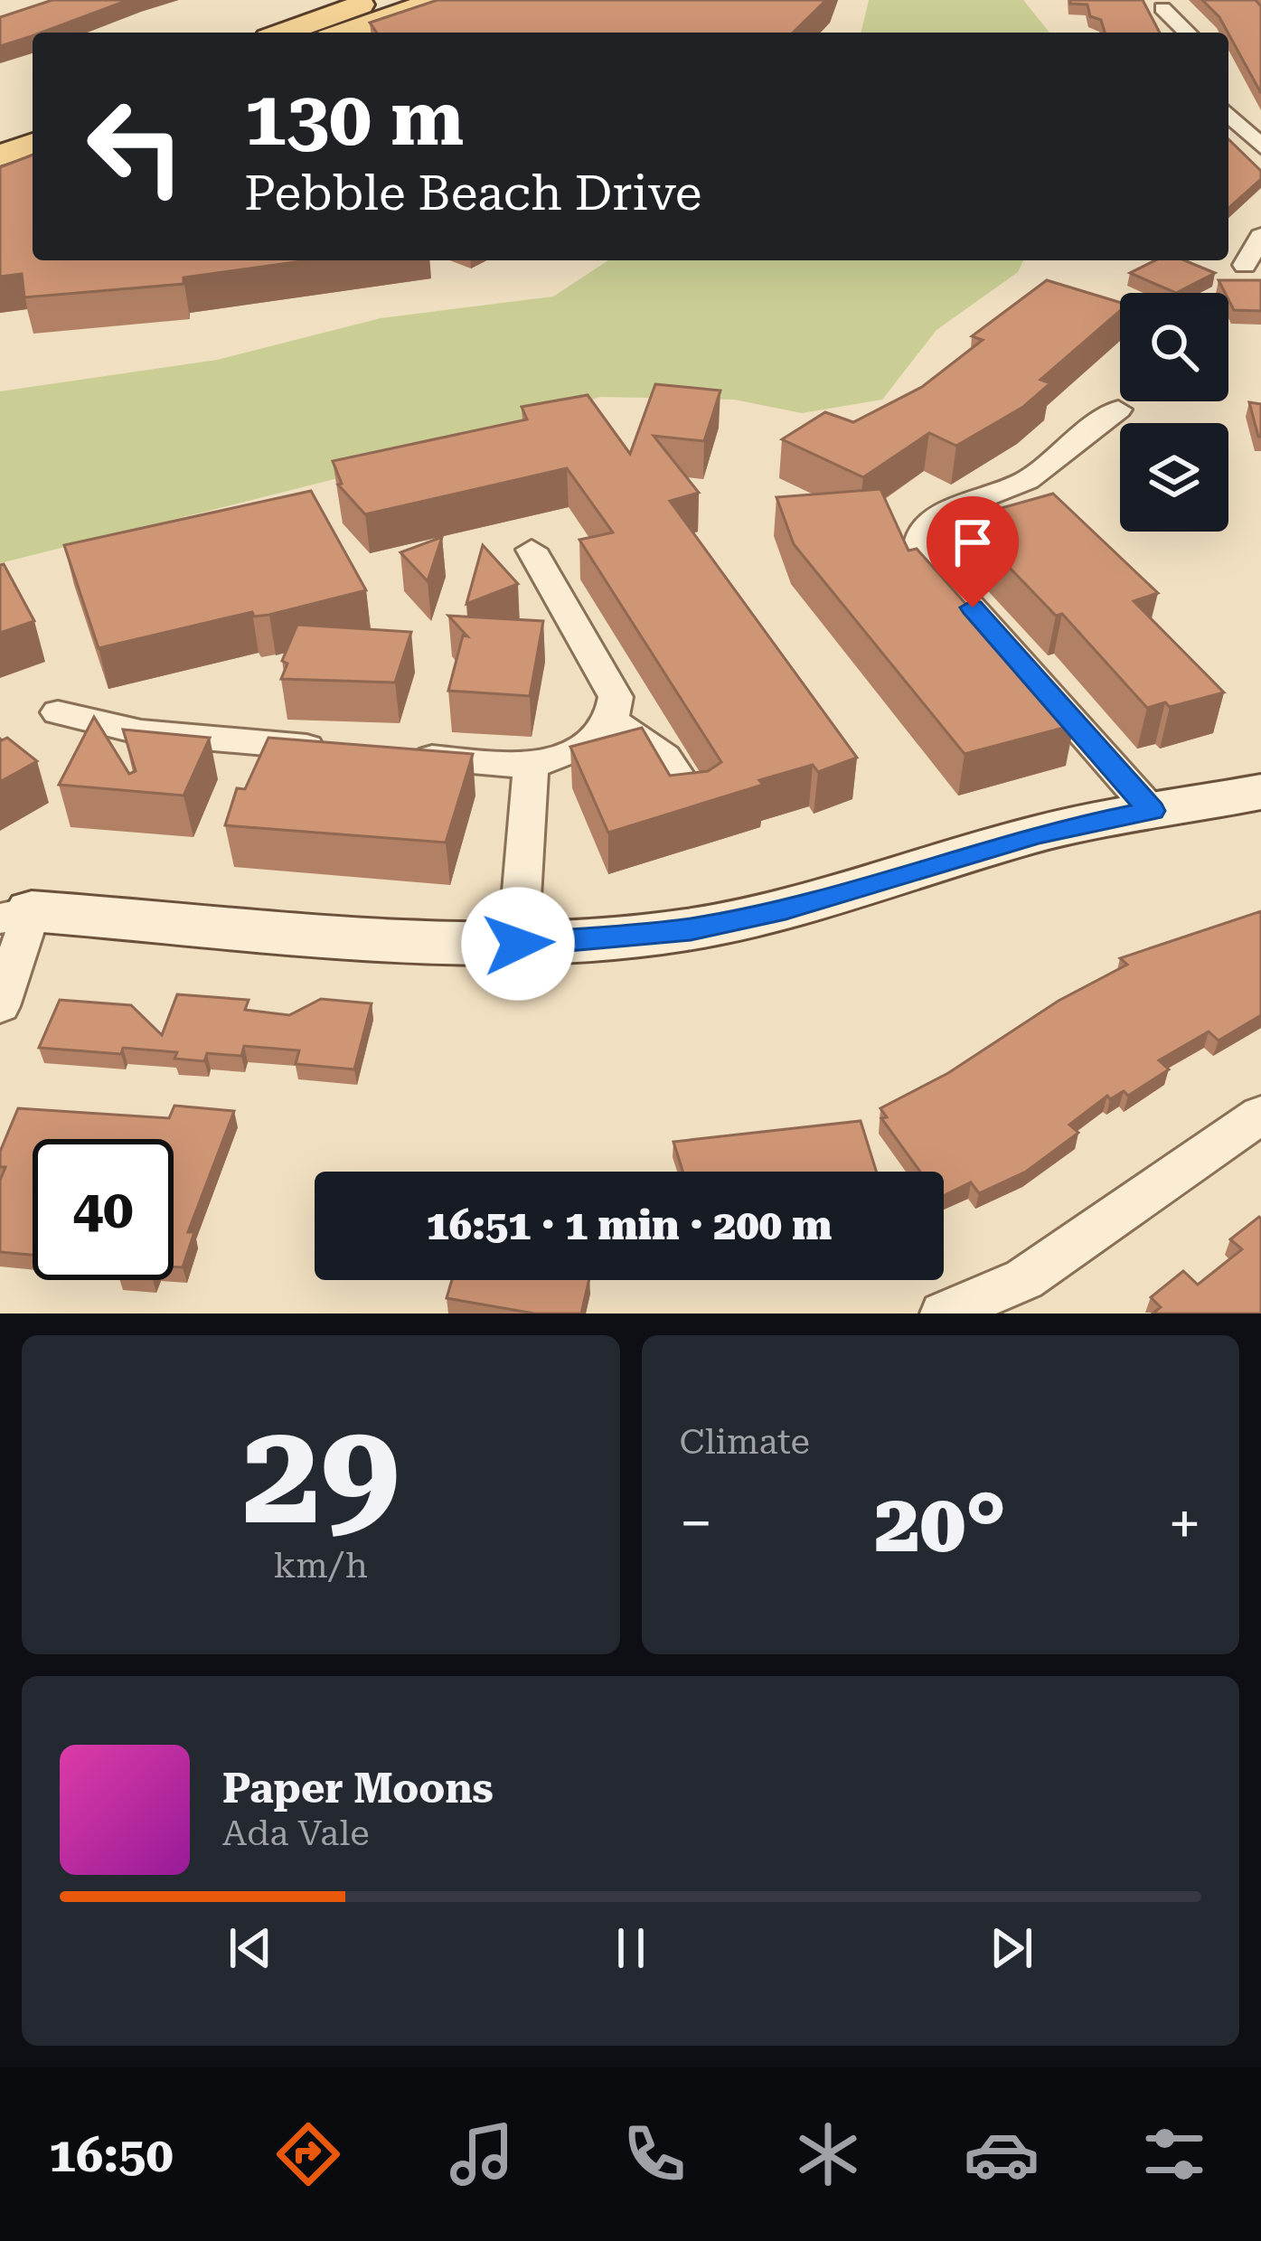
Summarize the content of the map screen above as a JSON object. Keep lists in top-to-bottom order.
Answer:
{
  "page": {
    "turn": ["130 m", "Pebble Beach Drive"],
    "limit": "40",
    "trip": "16:51 · 1 min · 200 m",
    "tile": [
      ["29", "km/h"],
      "Climate"
    ],
    "heat": ["−", "20°", "+"],
    "song": ["Paper Moons", "Ada Vale"],
    "tabs": "16:50"
  }
}
